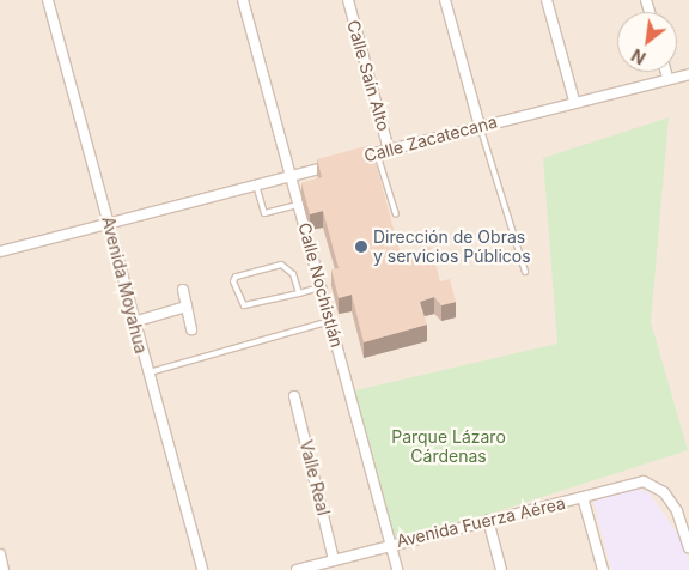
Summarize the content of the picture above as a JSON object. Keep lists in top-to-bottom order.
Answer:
{
  "streets": {
    "street": [
      "Calle Saín Alto",
      "Calle Zacatecana",
      "Avenida Moyahua",
      "Calle Nochistlán",
      "Valle Real",
      "Avenida Fuerza Aérea"
    ]
  },
  "crossings": [
    ["Calle Saín Alto", "Calle Zacatecana"],
    ["Calle Nochistlán", "Avenida Fuerza Aérea"],
    ["Valle Real", "Avenida Fuerza Aérea"]
  ],
  "parks": ["Parque Lázaro Cárdenas"],
  "places": ["Dirección de Obras y servicios Públicos"],
  "north": "bottom left"
}
